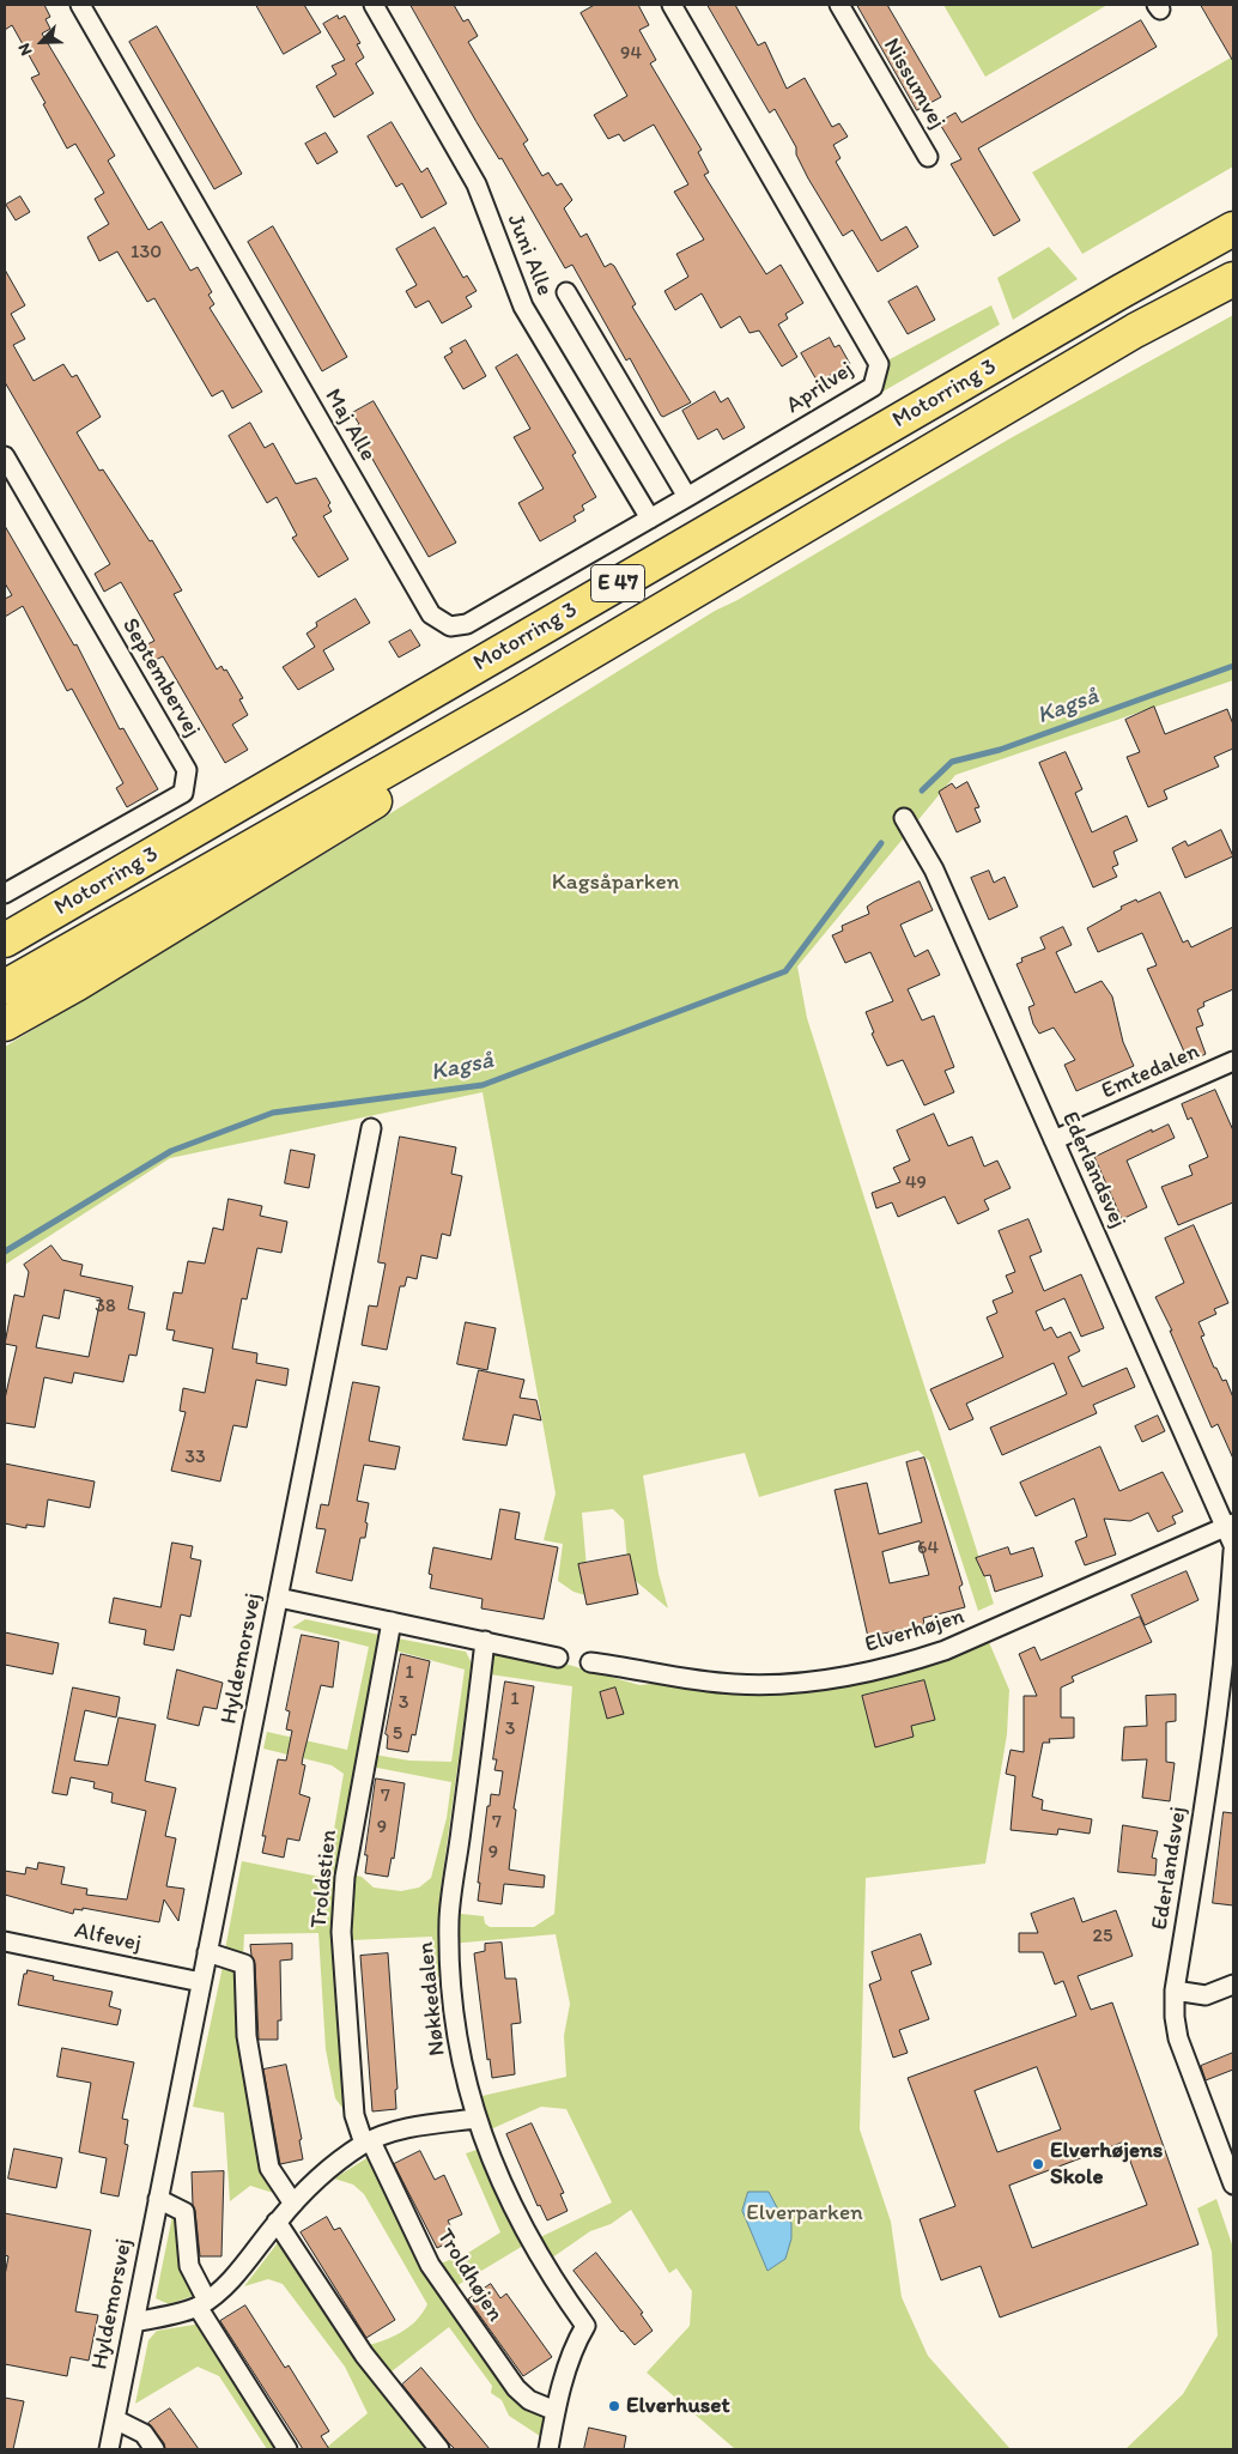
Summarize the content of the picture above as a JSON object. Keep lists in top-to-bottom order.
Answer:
{
  "streets": {
    "highway": ["Motorring 3", "E 47"],
    "street": [
      "Nissumvej",
      "Juni Alle",
      "Aprilvej",
      "Maj Alle",
      "Septembervej",
      "Emtedalen",
      "Ederlandsvej",
      "Elverhøjen",
      "Hyldemorsvej",
      "Troldstien",
      "Alfevej",
      "Nøkkedalen",
      "Troldhøjen"
    ]
  },
  "crossings": [
    ["Juni Alle", "Maj Alle"],
    ["Aprilvej", "Maj Alle"],
    ["Emtedalen", "Ederlandsvej"],
    ["Ederlandsvej", "Elverhøjen"],
    ["Hyldemorsvej", "Alfevej"],
    ["Troldstien", "Troldhøjen"],
    ["Nøkkedalen", "Troldhøjen"]
  ],
  "water": ["Kagså"],
  "parks": ["Kagsåparken", "Elverparken"],
  "places": ["Elverhøjens Skole", "Elverhuset"],
  "house_numbers": [
    "94",
    "130",
    "49",
    "38",
    "33",
    "64",
    "1",
    "1",
    "3",
    "3",
    "5",
    "7",
    "7",
    "9",
    "9",
    "25"
  ],
  "north": "bottom left"
}
